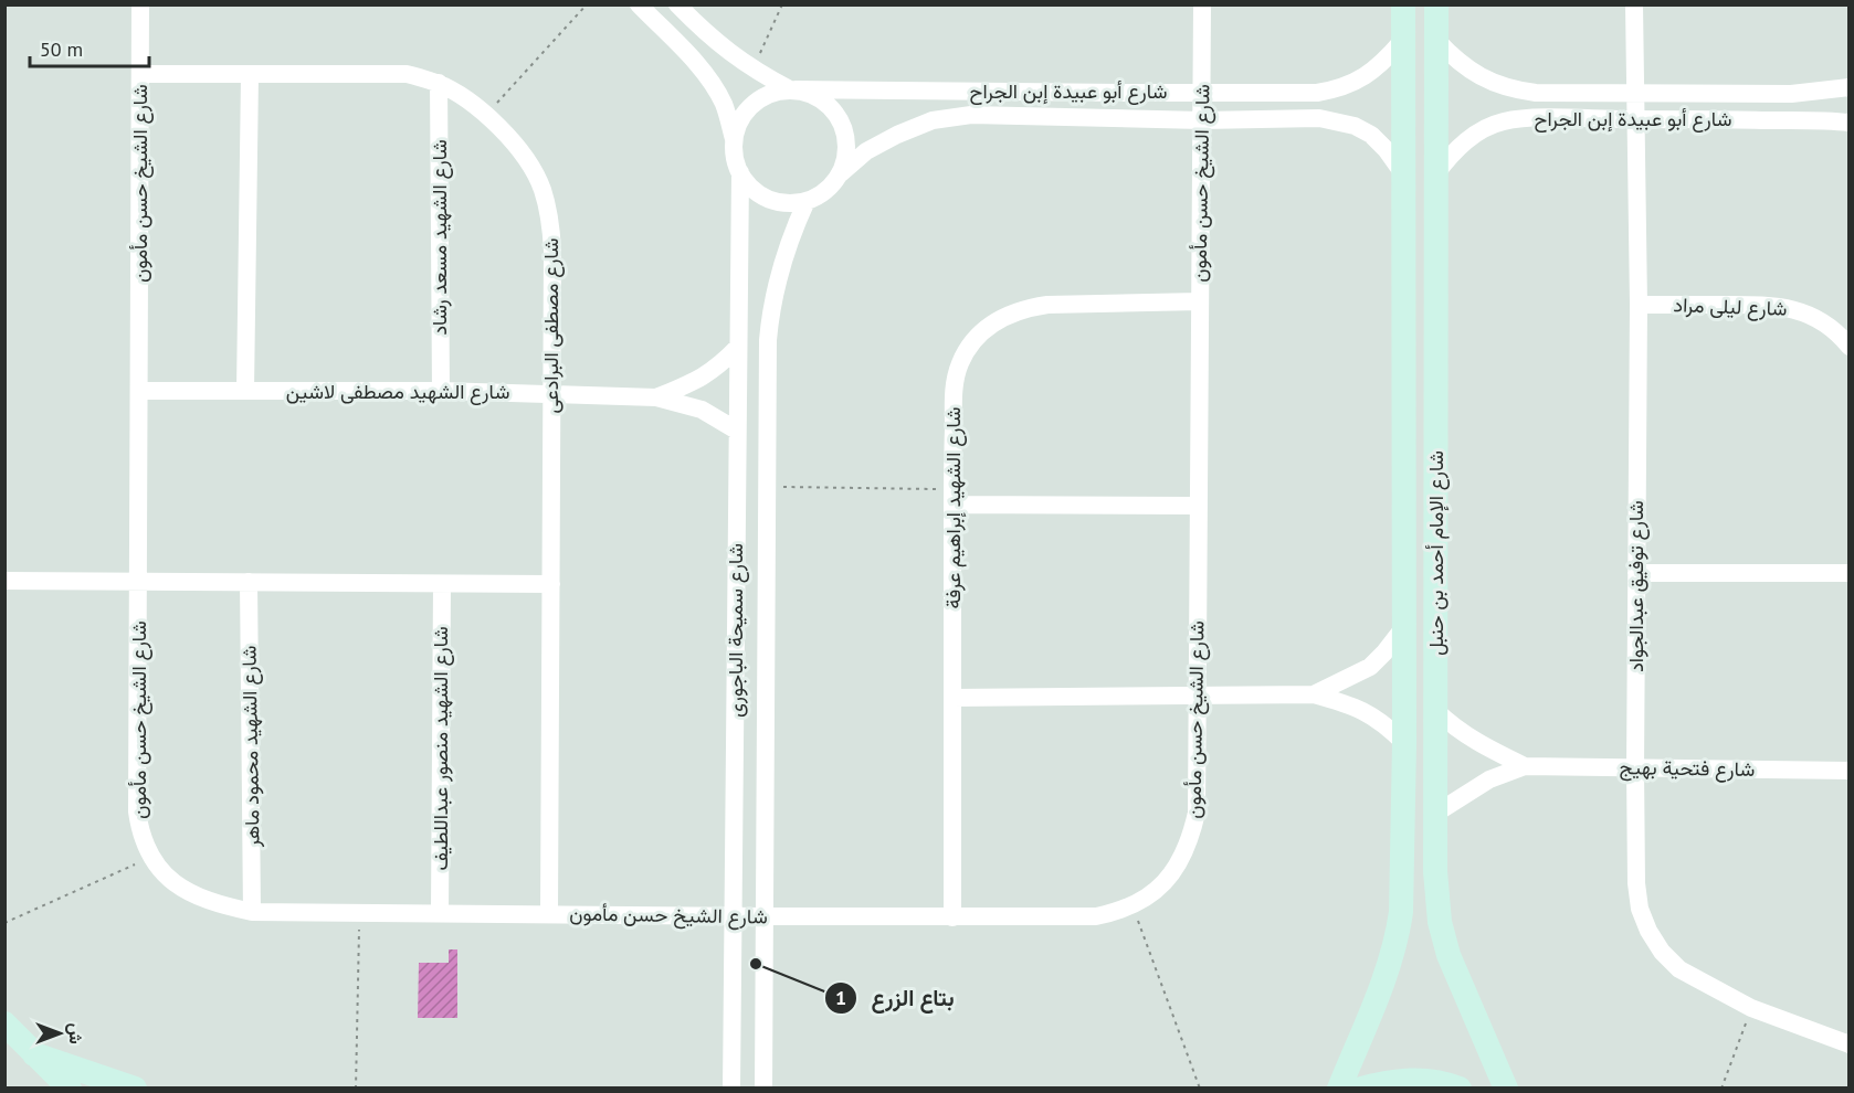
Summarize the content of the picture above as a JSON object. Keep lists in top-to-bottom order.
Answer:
{
  "streets": {
    "street": [
      "شارع أبو عبيدة إبن الجراح",
      "شارع الشيخ حسن مأمون",
      "شارع الشهيد مسعد رشاد",
      "شارع ليلى مراد",
      "شارع مصطفى البرادعى",
      "شارع الشهيد مصطفى لاشين",
      "شارع الشهيد إبراهيم عرفة",
      "شارع الإمام أحمد بن حنبل",
      "شارع توفيق عبدالجواد",
      "شارع سميحة الباجورى",
      "شارع الشهيد محمود ماهر",
      "شارع الشهيد منصور عبداللطيف",
      "شارع فتحية بهيج"
    ]
  },
  "crossings": [
    ["شارع أبو عبيدة إبن الجراح", "شارع الشيخ حسن مأمون"],
    ["شارع أبو عبيدة إبن الجراح", "شارع الإمام أحمد بن حنبل"],
    ["شارع أبو عبيدة إبن الجراح", "شارع توفيق عبدالجواد"],
    ["شارع أبو عبيدة إبن الجراح", "شارع سميحة الباجورى"],
    ["شارع الشيخ حسن مأمون", "شارع مصطفى البرادعى"],
    ["شارع الشيخ حسن مأمون", "شارع الشهيد مصطفى لاشين"],
    ["شارع الشيخ حسن مأمون", "شارع الشهيد إبراهيم عرفة"],
    ["شارع الشيخ حسن مأمون", "شارع سميحة الباجورى"],
    ["شارع الشيخ حسن مأمون", "شارع الشهيد محمود ماهر"],
    ["شارع الشيخ حسن مأمون", "شارع الشهيد منصور عبداللطيف"],
    ["شارع الشهيد مسعد رشاد", "شارع مصطفى البرادعى"],
    ["شارع الشهيد مسعد رشاد", "شارع الشهيد مصطفى لاشين"],
    ["شارع ليلى مراد", "شارع توفيق عبدالجواد"],
    ["شارع مصطفى البرادعى", "شارع الشهيد مصطفى لاشين"],
    ["شارع الشهيد مصطفى لاشين", "شارع سميحة الباجورى"],
    ["شارع الإمام أحمد بن حنبل", "شارع فتحية بهيج"],
    ["شارع توفيق عبدالجواد", "شارع فتحية بهيج"]
  ],
  "places": ["بتاع الزرع"],
  "scale_bar": "50 m",
  "north": "right"
}
